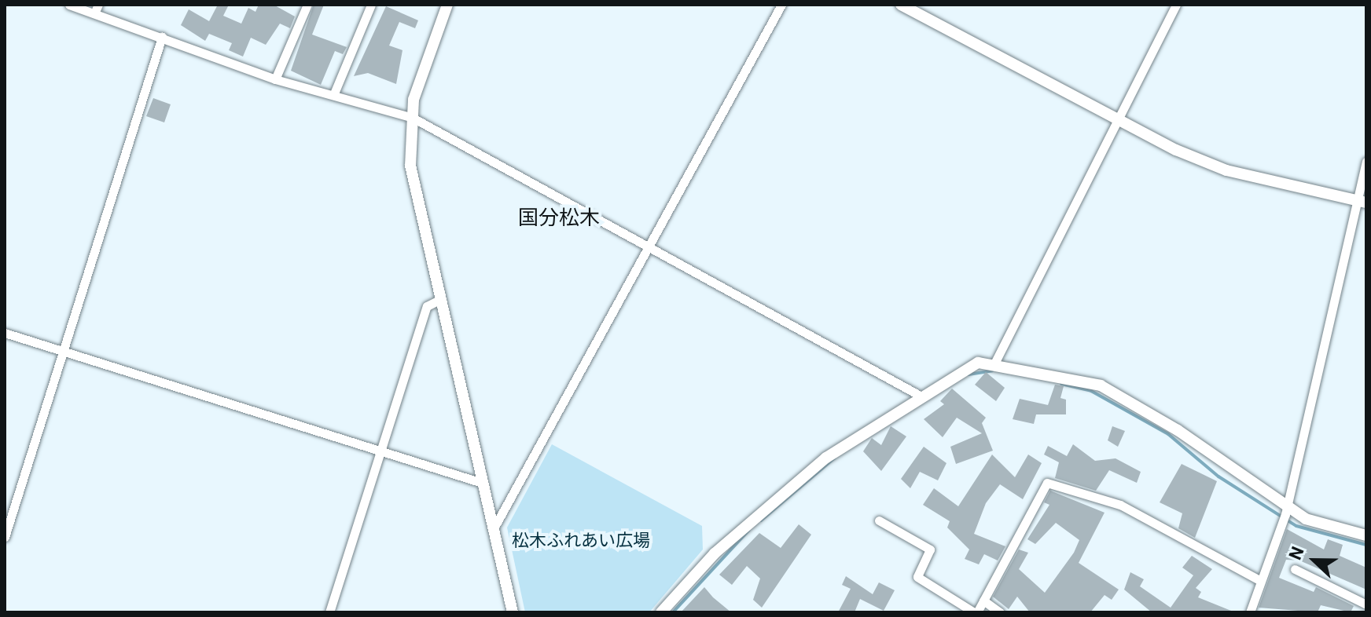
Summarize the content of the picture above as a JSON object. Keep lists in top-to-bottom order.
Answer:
{
  "districts": ["国分松木"],
  "parks": ["松木ふれあい広場"],
  "north": "left"
}
